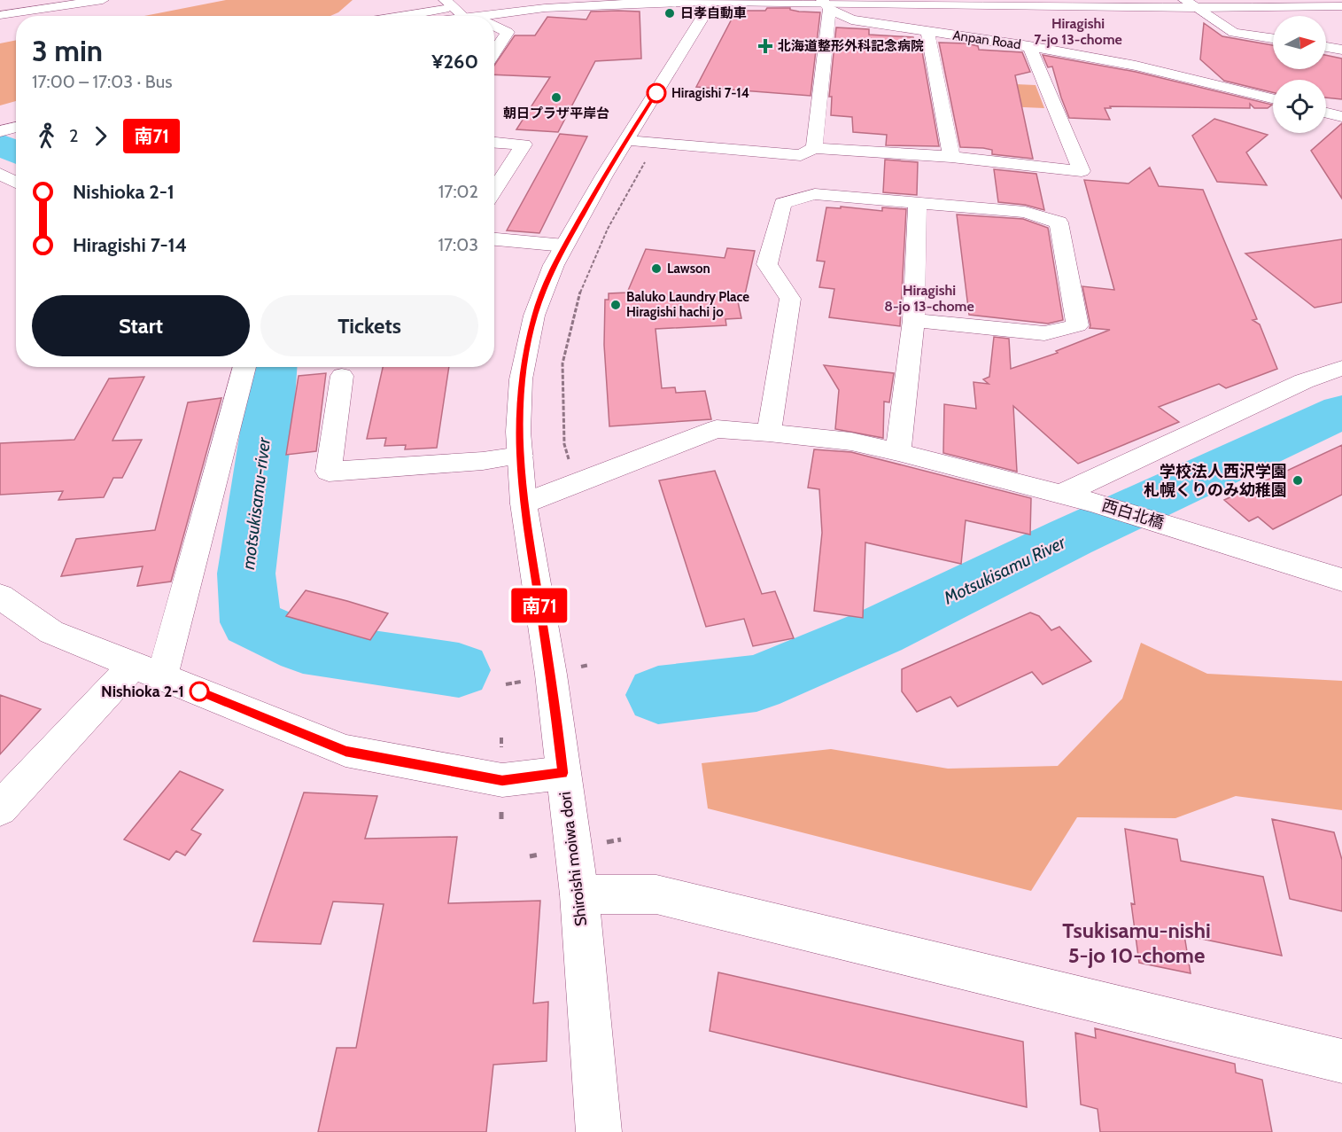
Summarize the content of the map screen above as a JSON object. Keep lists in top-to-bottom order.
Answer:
{
  "streets": {
    "street": ["Anpan Road", "西白北橋", "Shiroishi moiwa dori"]
  },
  "crossings": [
    ["西白北橋", "Shiroishi moiwa dori"]
  ],
  "districts": ["Hiragishi 7-jo 13-chome", "Hiragishi 8-jo 13-chome", "Tsukisamu-nishi 5-jo 10-chome"],
  "water": ["motsukisamu-river", "Motsukisamu River"],
  "places": {
    "other": [
      "日孝自動車",
      "Hiragishi 7-14",
      "朝日プラザ平岸台",
      "Lawson",
      "Baluko Laundry Place Hiragishi hachi jo",
      "学校法人西沢学園 札幌くりのみ幼稚園",
      "Nishioka 2-1"
    ],
    "health": ["北海道整形外科記念病院"]
  },
  "lines": ["bus line 南71"],
  "north": "right",
  "page": {
    "on_map": "南71",
    "heading": ["3 min", "17:00 – 17:03 · Bus", "¥260"],
    "legs": ["2", "南71"],
    "list": [
      {
        "name": "Nishioka 2-1",
        "value": "17:02"
      },
      {
        "name": "Hiragishi 7-14",
        "value": "17:03"
      }
    ],
    "buttons": ["Start", "Tickets"]
  }
}
